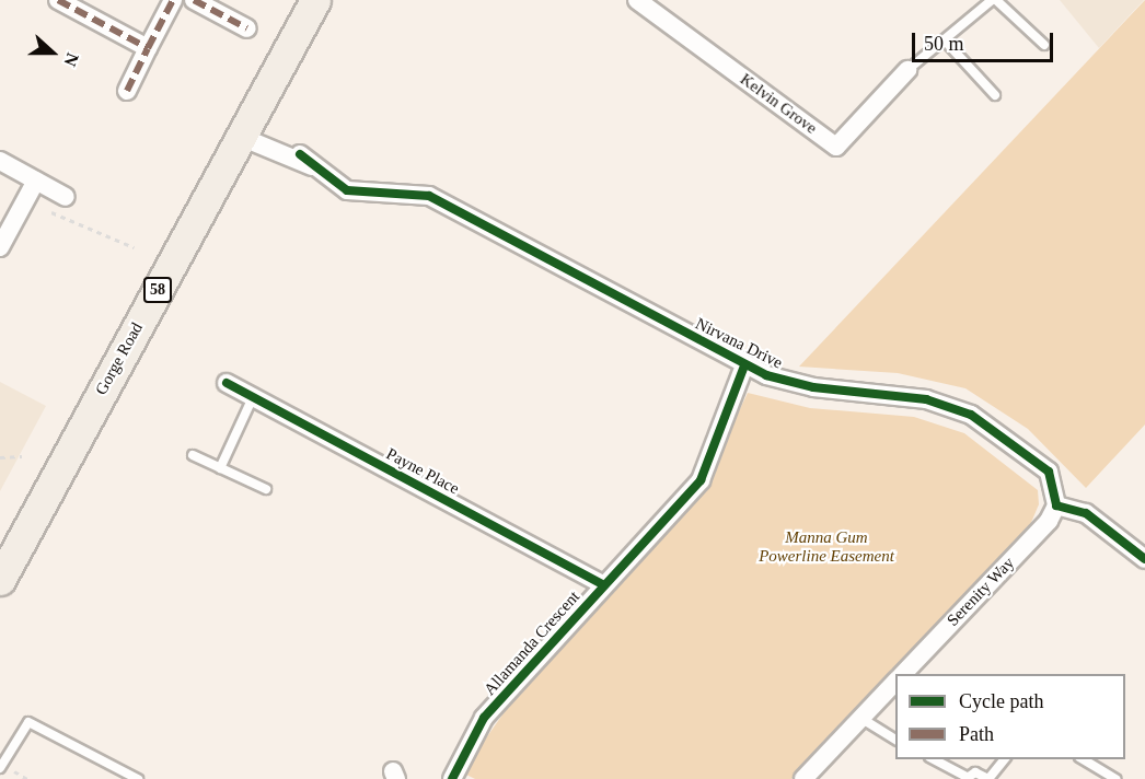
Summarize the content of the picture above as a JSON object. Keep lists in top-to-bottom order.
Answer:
{
  "streets": {
    "main road": ["58", "Gorge Road"],
    "street": [
      "Kelvin Grove",
      "Nirvana Drive",
      "Payne Place",
      "Serenity Way",
      "Allamanda Crescent"
    ]
  },
  "crossings": [
    ["Nirvana Drive", "Gorge Road"],
    ["Nirvana Drive", "Serenity Way"],
    ["Nirvana Drive", "Allamanda Crescent"],
    ["Payne Place", "Allamanda Crescent"]
  ],
  "parks": ["Manna Gum Powerline Easement"],
  "legend": ["Cycle path", "Path"],
  "scale_bar": "50 m",
  "north": "right"
}
